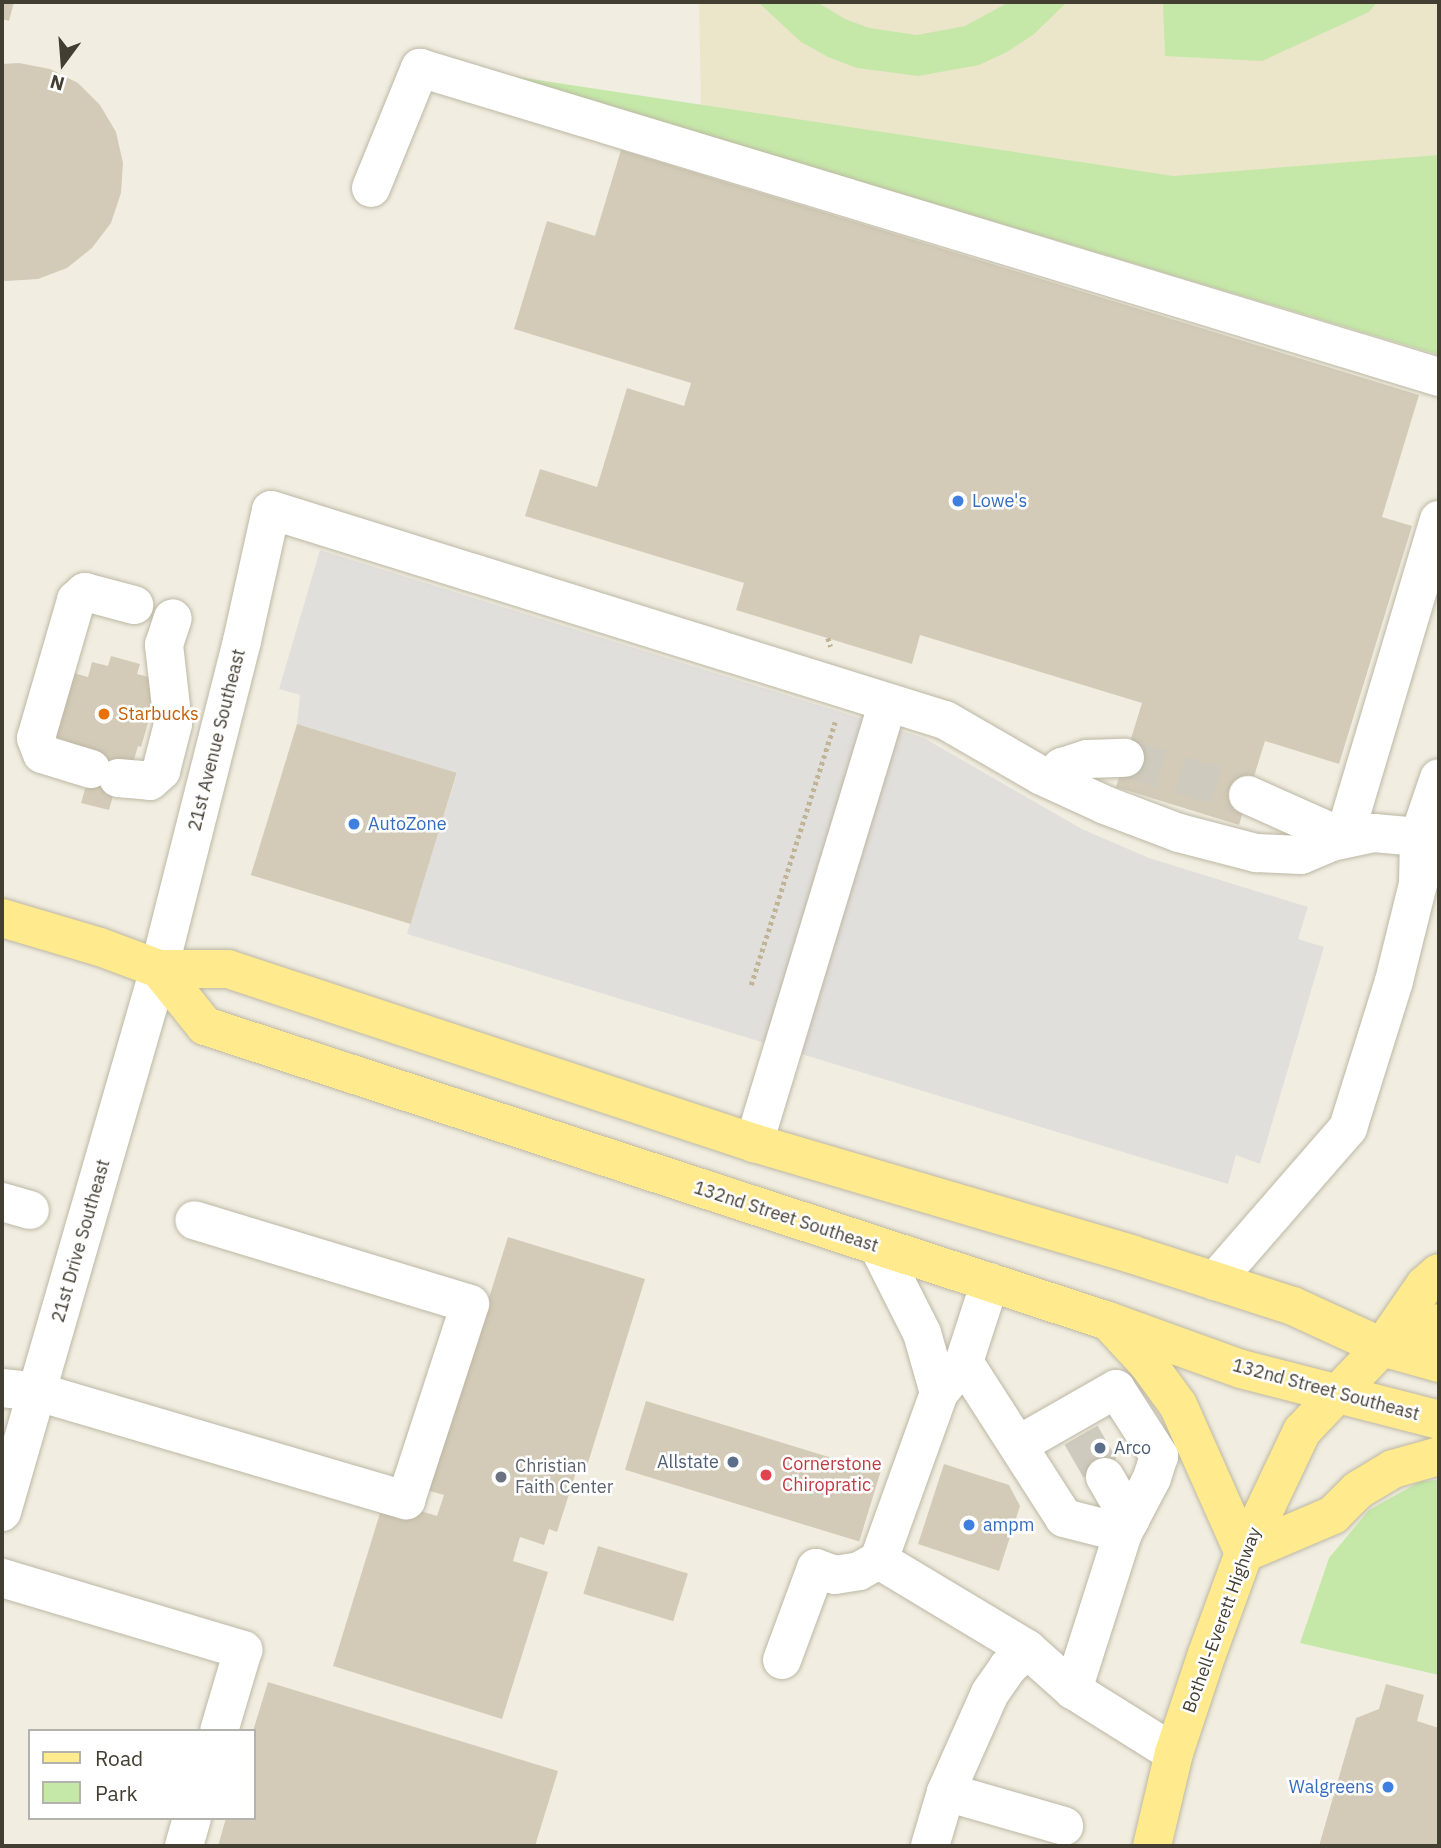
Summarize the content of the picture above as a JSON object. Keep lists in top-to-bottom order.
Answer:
{
  "streets": {
    "main road": ["132nd Street Southeast", "Bothell-Everett Highway"],
    "street": ["21st Avenue Southeast", "21st Drive Southeast"]
  },
  "crossings": [
    ["21st Avenue Southeast", "132nd Street Southeast"],
    ["21st Avenue Southeast", "21st Drive Southeast"],
    ["132nd Street Southeast", "21st Drive Southeast"],
    ["132nd Street Southeast", "Bothell-Everett Highway"]
  ],
  "places": [
    "Lowe's",
    "Starbucks",
    "AutoZone",
    "Arco",
    "Allstate",
    "Cornerstone Chiropratic",
    "Christian Faith Center",
    "ampm",
    "Walgreens"
  ],
  "legend": ["Road", "Park"],
  "north": "bottom"
}
